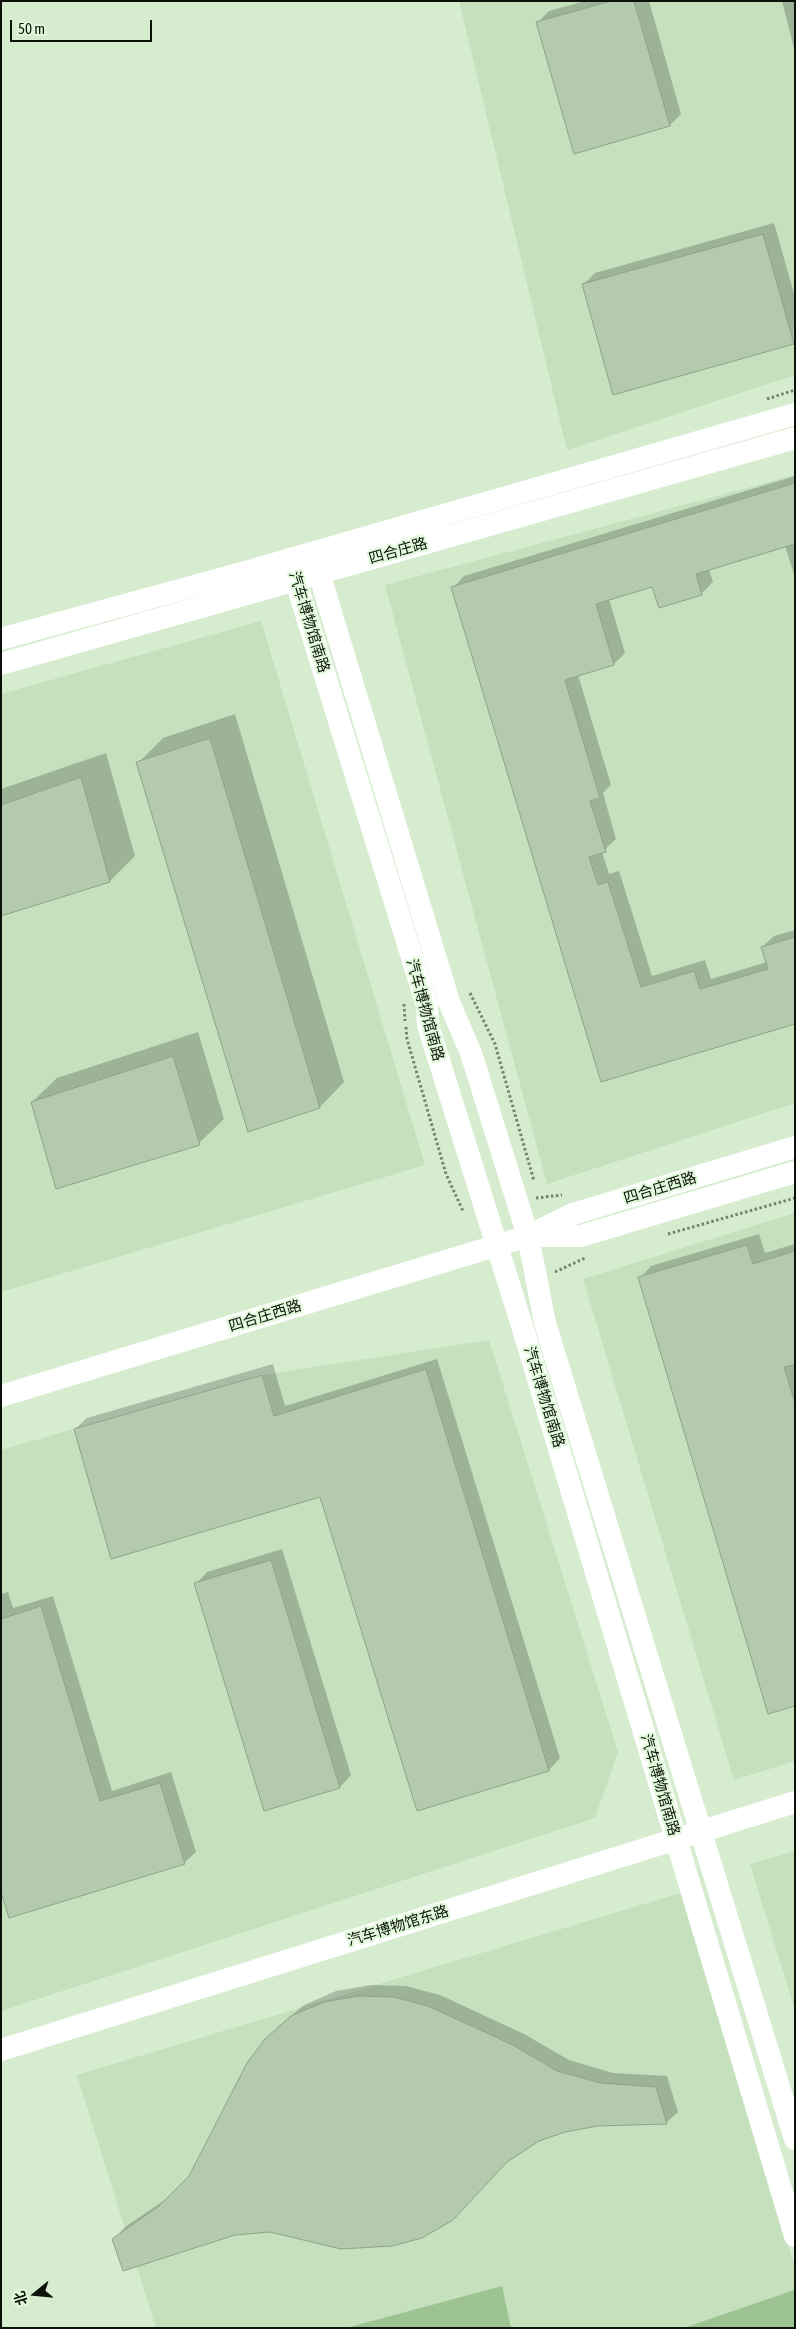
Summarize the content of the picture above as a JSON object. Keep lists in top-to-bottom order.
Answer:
{
  "streets": {
    "street": [
      "四合庄路",
      "汽车博物馆南路",
      "四合庄西路",
      "汽车博物馆东路"
    ]
  },
  "crossings": [
    ["四合庄路", "汽车博物馆南路"],
    ["汽车博物馆南路", "四合庄西路"],
    ["汽车博物馆南路", "汽车博物馆东路"]
  ],
  "scale_bar": "50 m",
  "north": "left"
}
